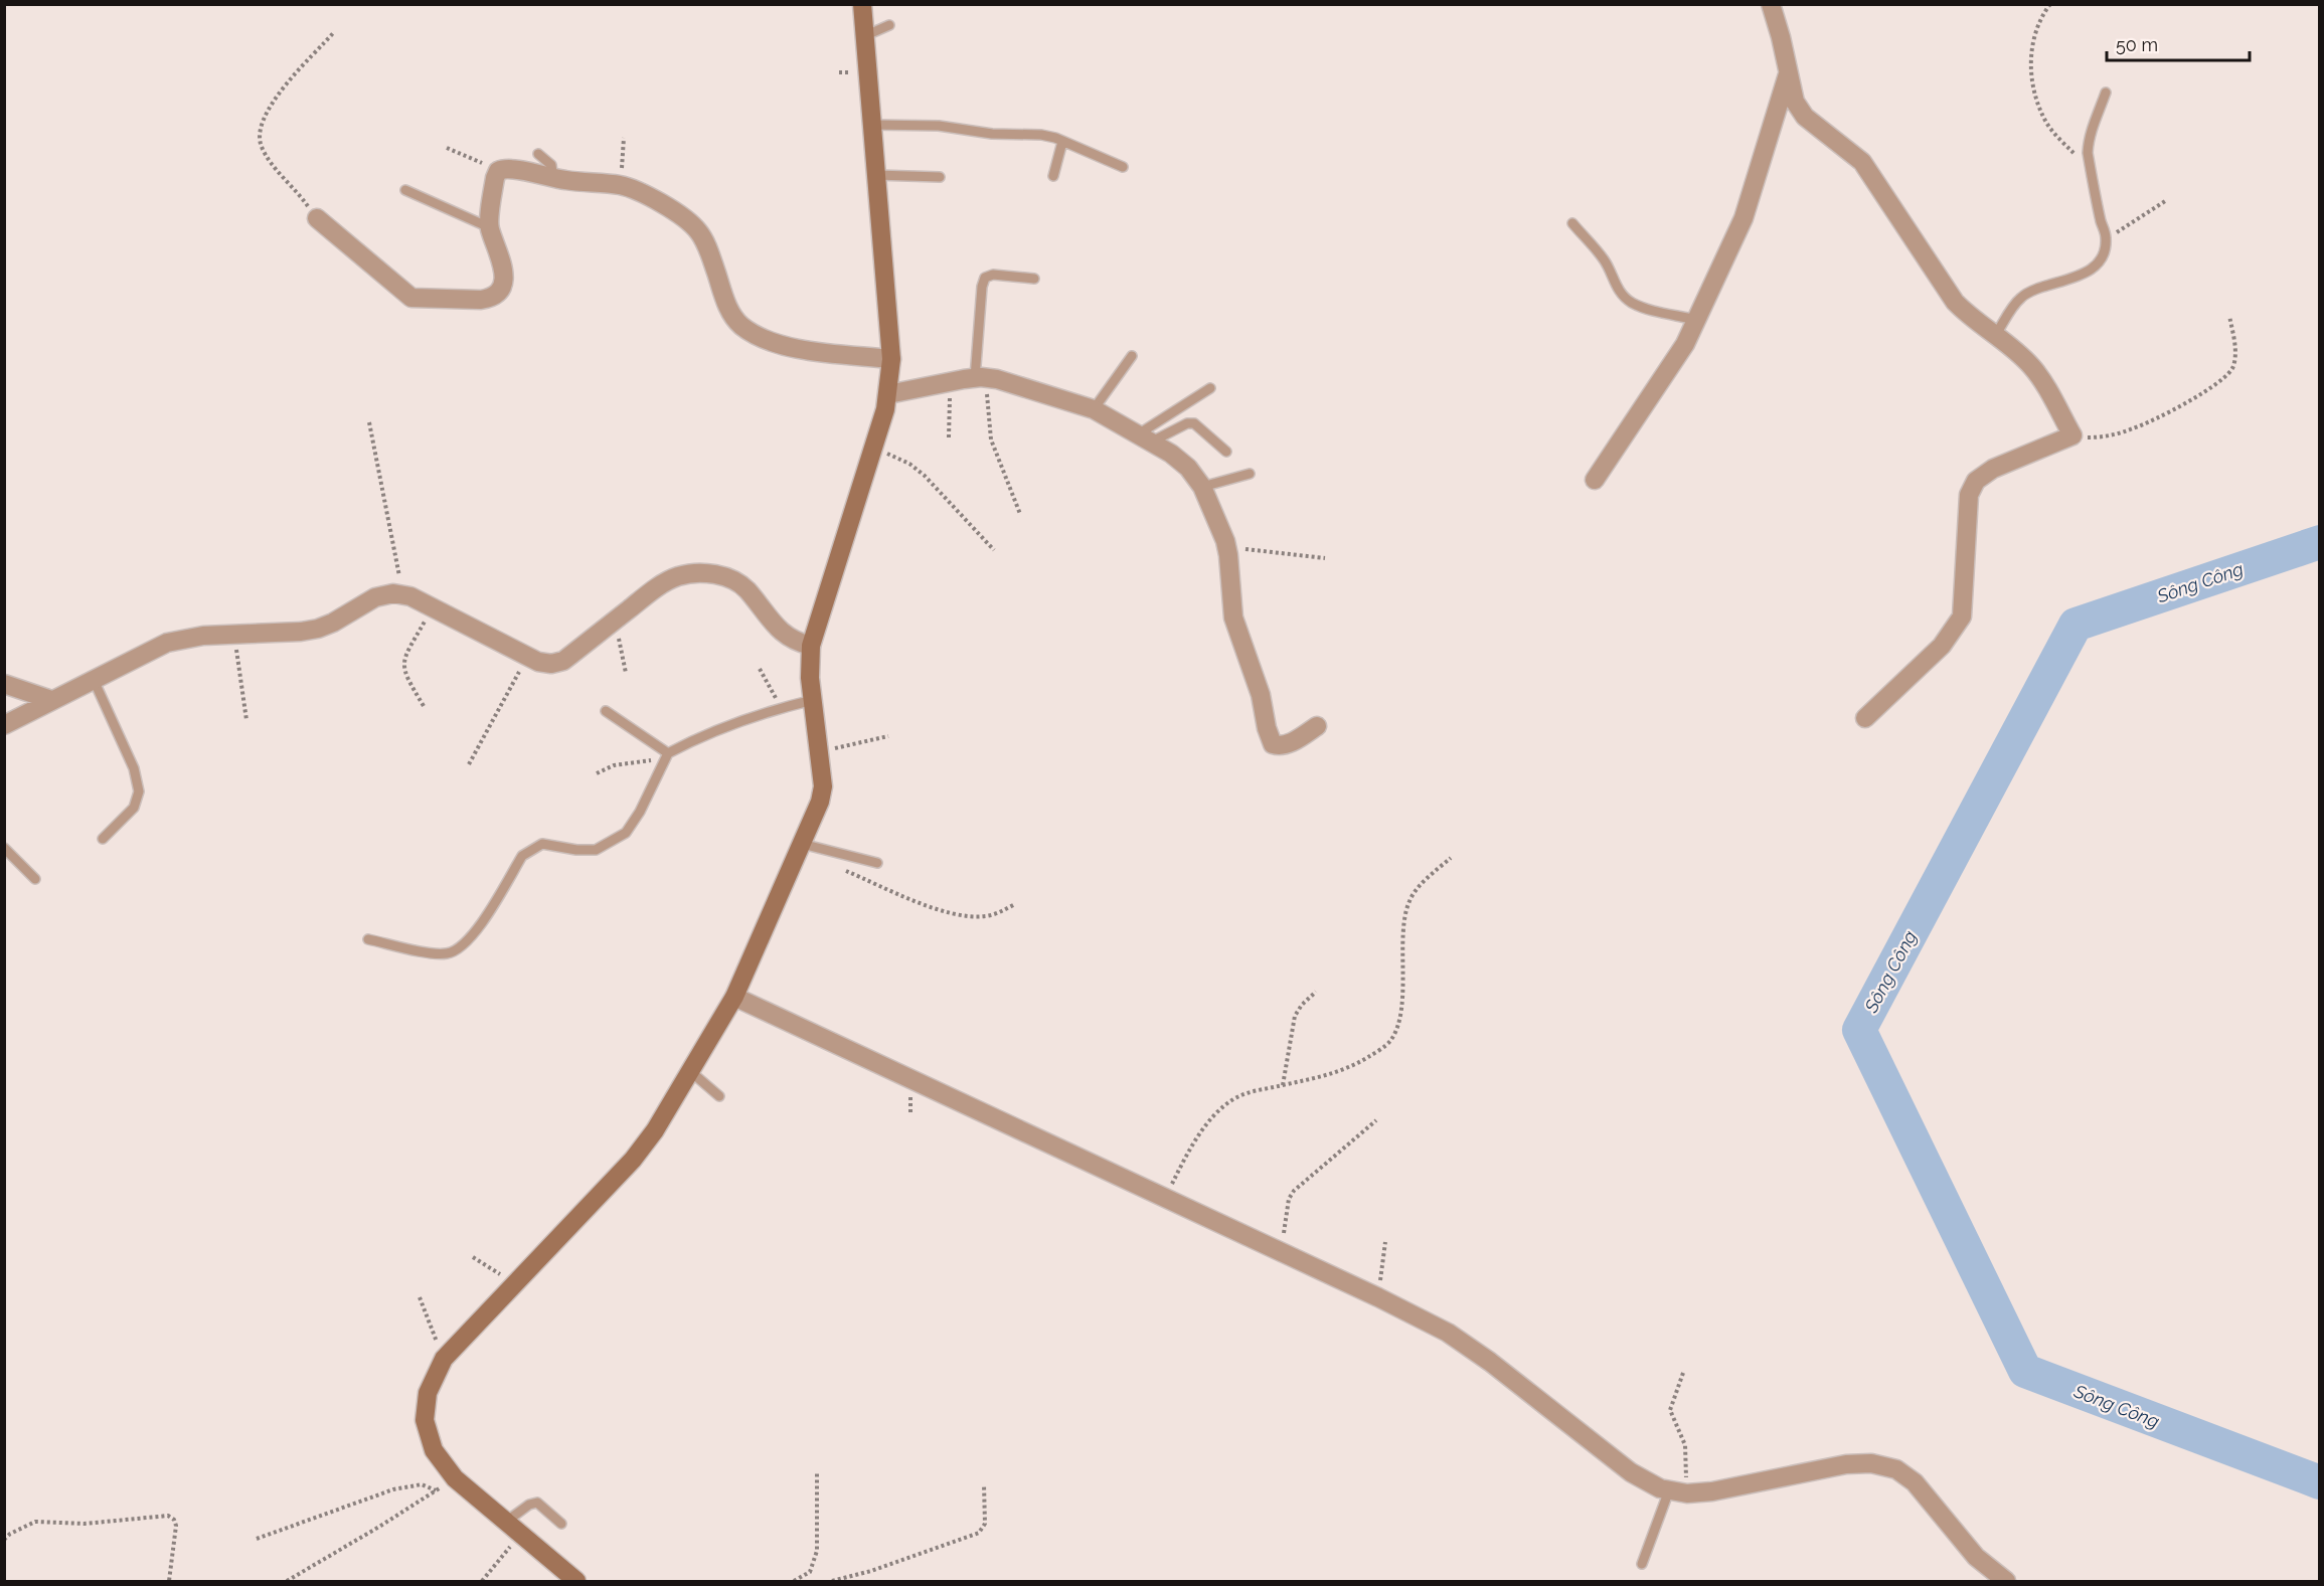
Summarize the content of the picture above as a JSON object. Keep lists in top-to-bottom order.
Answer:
{
  "water": ["Sông Công"],
  "scale_bar": "50 m"
}
